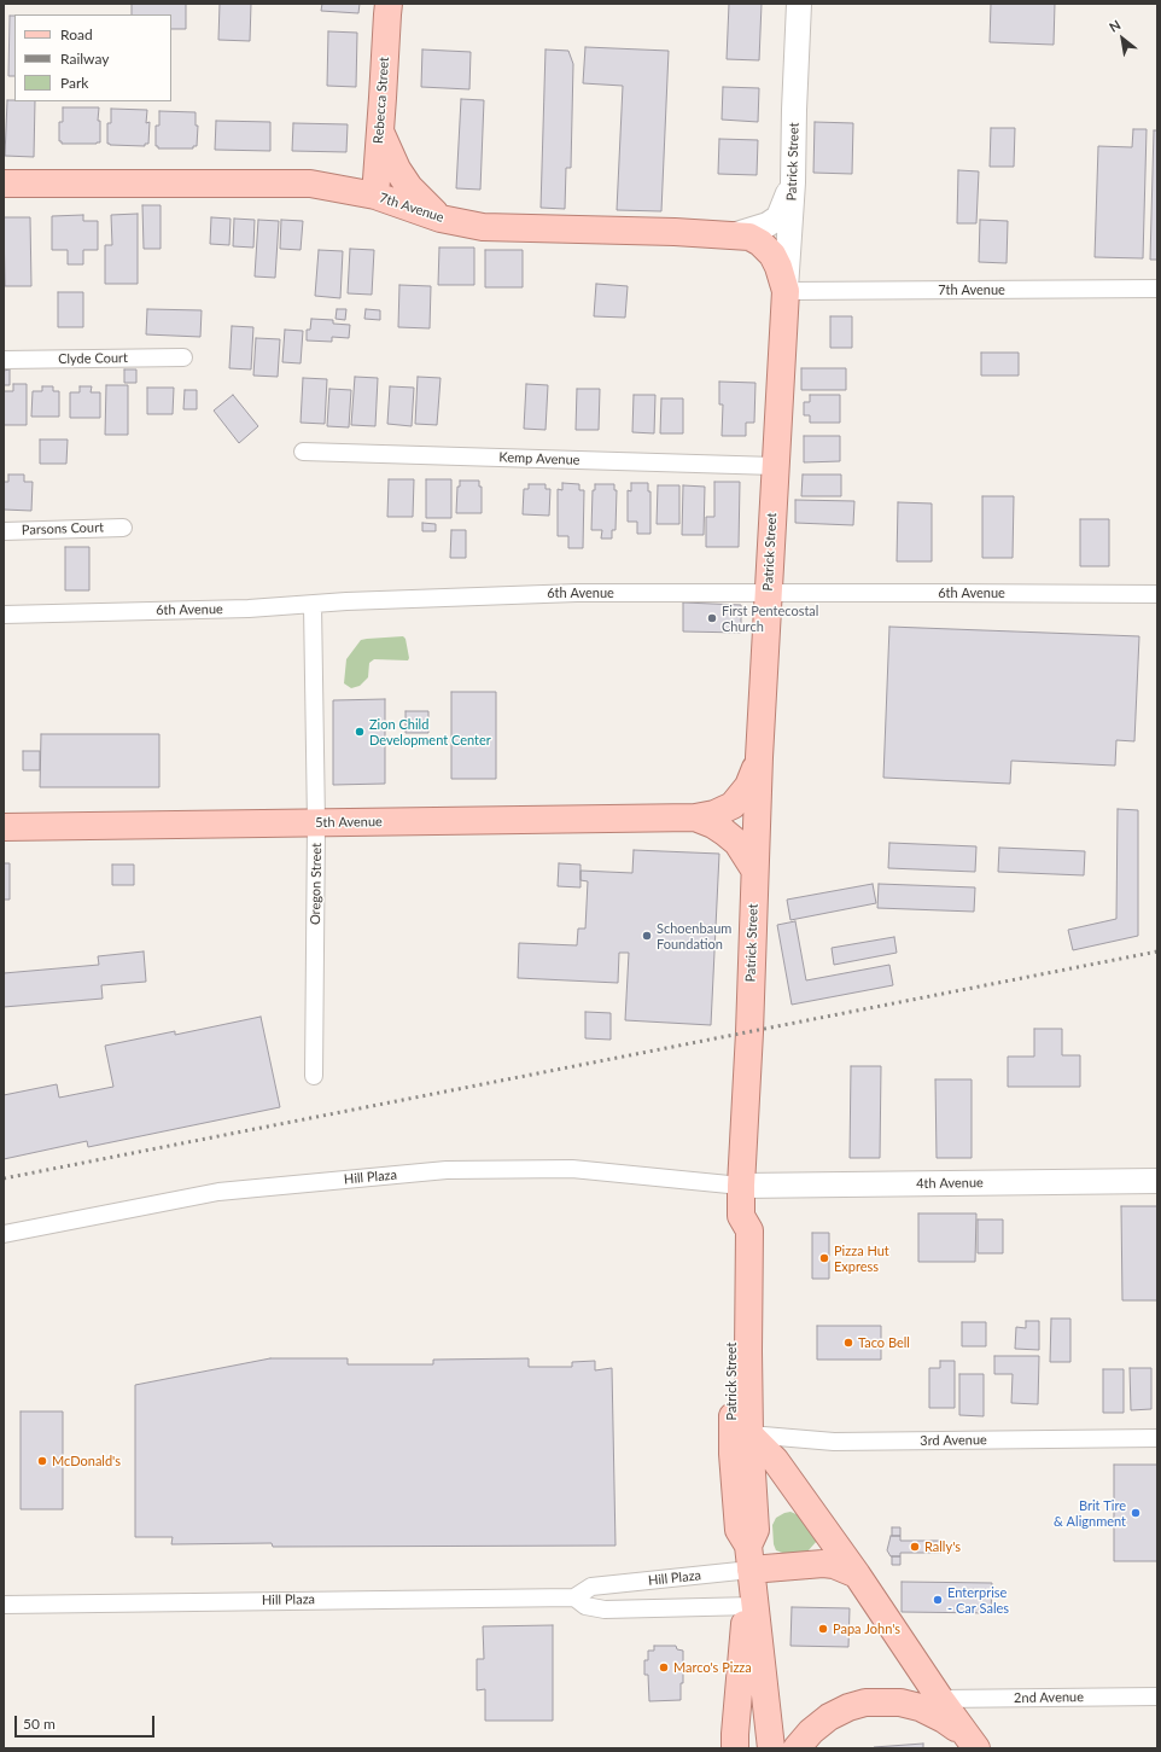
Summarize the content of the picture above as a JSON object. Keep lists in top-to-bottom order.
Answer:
{
  "streets": {
    "main road": [
      "Rebecca Street",
      "Patrick Street",
      "7th Avenue",
      "5th Avenue"
    ],
    "street": [
      "Clyde Court",
      "Kemp Avenue",
      "Parsons Court",
      "6th Avenue",
      "Oregon Street",
      "Hill Plaza",
      "4th Avenue",
      "3rd Avenue",
      "2nd Avenue"
    ]
  },
  "crossings": [
    ["Rebecca Street", "7th Avenue"],
    ["Patrick Street", "7th Avenue"],
    ["Patrick Street", "Kemp Avenue"],
    ["Patrick Street", "6th Avenue"],
    ["Patrick Street", "Hill Plaza"],
    ["Patrick Street", "4th Avenue"],
    ["Patrick Street", "3rd Avenue"],
    ["6th Avenue", "Oregon Street"],
    ["5th Avenue", "Oregon Street"],
    ["Hill Plaza", "4th Avenue"]
  ],
  "places": [
    "First Pentecostal Church",
    "Zion Child Development Center",
    "Schoenbaum Foundation",
    "Pizza Hut Express",
    "Taco Bell",
    "McDonald's",
    "Brit Tire & Alignment",
    "Rally's",
    "Enterprise - Car Sales",
    "Papa John's",
    "Marco's Pizza"
  ],
  "legend": ["Road", "Railway", "Park"],
  "scale_bar": "50 m",
  "north": "top left"
}
